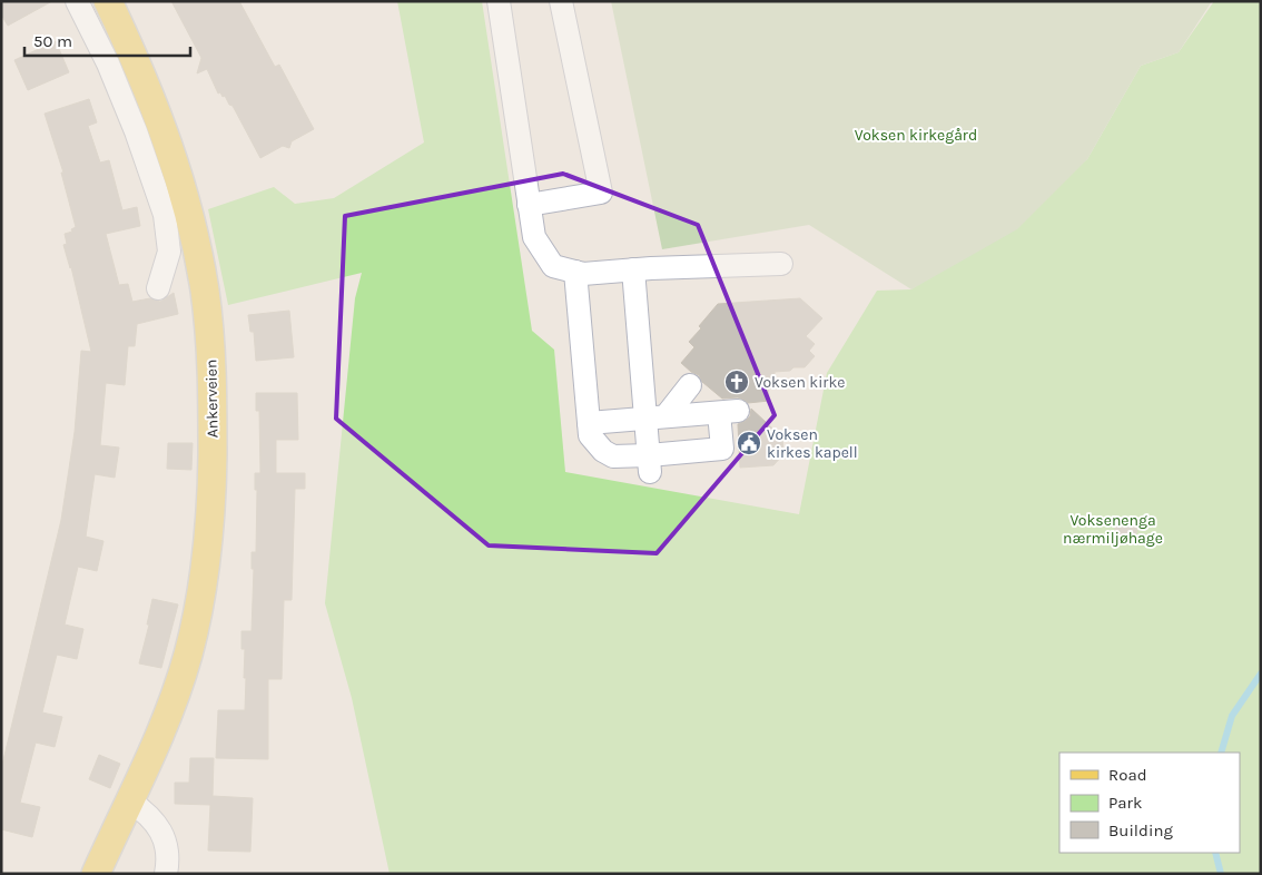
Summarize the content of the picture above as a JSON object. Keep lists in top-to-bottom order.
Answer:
{
  "streets": {
    "main road": ["Ankerveien"]
  },
  "parks": ["Voksen kirkegård", "Voksenenga nærmiljøhage"],
  "places": {
    "church": ["Voksen kirke"],
    "public building": ["Voksen kirkes kapell"]
  },
  "legend": ["Road", "Park", "Building"],
  "scale_bar": "50 m"
}
